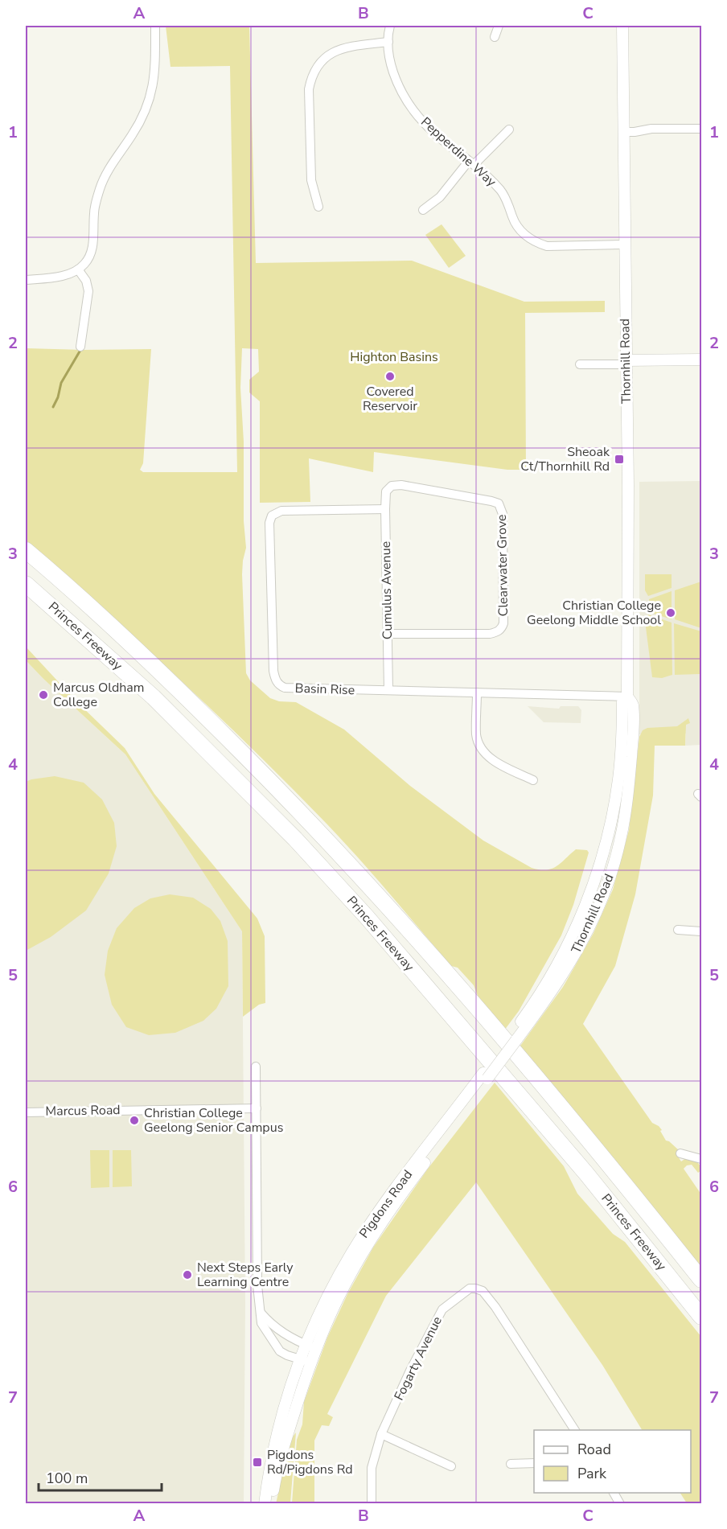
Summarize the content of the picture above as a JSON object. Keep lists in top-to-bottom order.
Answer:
{
  "streets": {
    "highway": ["Princes Freeway"],
    "street": [
      "Pepperdine Way",
      "Thornhill Road",
      "Clearwater Grove",
      "Cumulus Avenue",
      "Basin Rise",
      "Marcus Road",
      "Pigdons Road",
      "Fogarty Avenue"
    ]
  },
  "crossings": [
    ["Pepperdine Way", "Thornhill Road"],
    ["Thornhill Road", "Basin Rise"],
    ["Thornhill Road", "Pigdons Road"],
    ["Clearwater Grove", "Cumulus Avenue"],
    ["Cumulus Avenue", "Basin Rise"]
  ],
  "parks": ["Highton Basins"],
  "places": {
    "other": [
      "Covered Reservoir",
      "Christian College Geelong Middle School",
      "Marcus Oldham College",
      "Christian College Geelong Senior Campus",
      "Next Steps Early Learning Centre"
    ],
    "transit": ["Sheoak Ct/Thornhill Rd", "Pigdons Rd/Pigdons Rd"]
  },
  "legend": ["Road", "Park"],
  "scale_bar": "100 m",
  "grid": {
    "columns": ["A", "B", "C"],
    "rows": [
      "1",
      "2",
      "3",
      "4",
      "5",
      "6",
      "7"
    ]
  }
}
